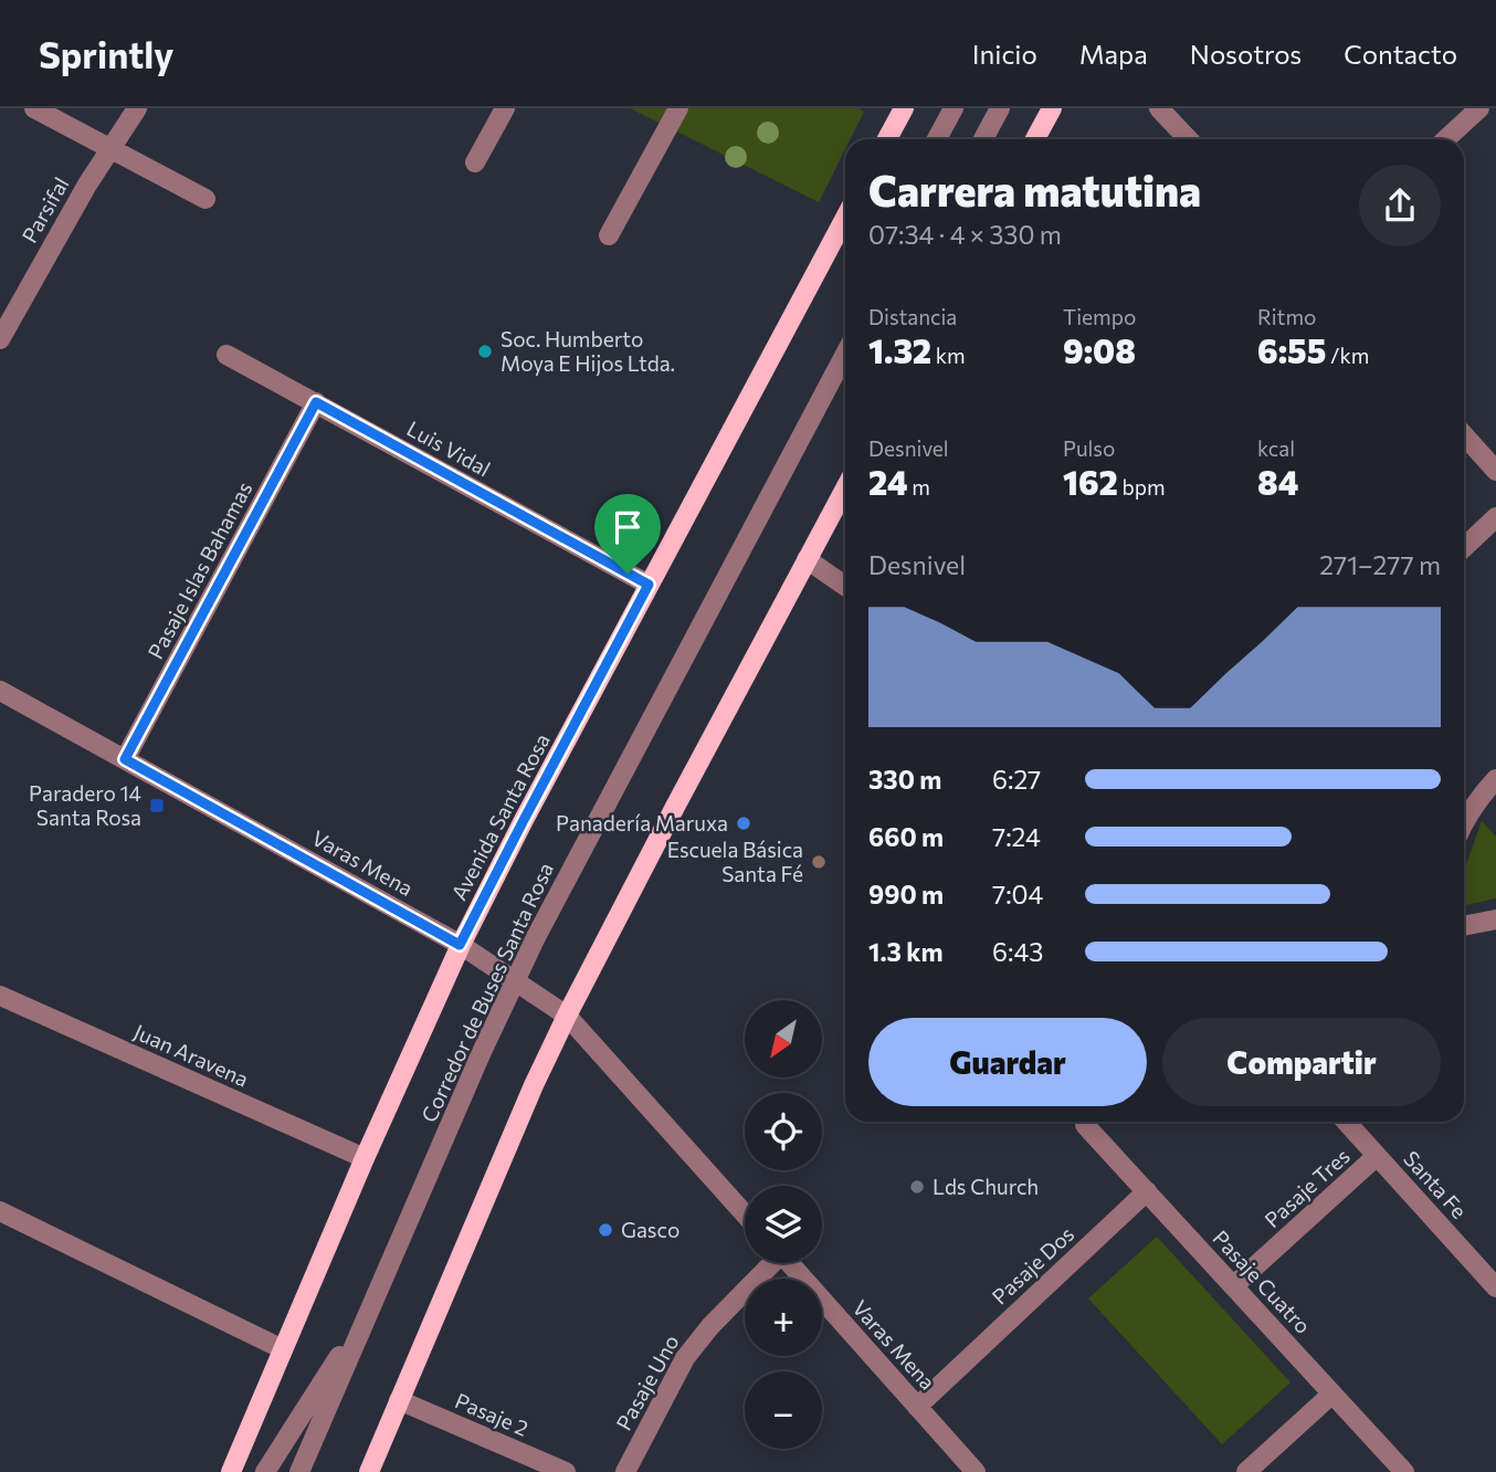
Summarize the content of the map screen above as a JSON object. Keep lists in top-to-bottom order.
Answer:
{
  "streets": {
    "main road": ["Avenida Santa Rosa"],
    "street": [
      "Parsifal",
      "Luis Vidal",
      "Pasaje Islas Bahamas",
      "Varas Mena",
      "Corredor de Buses Santa Rosa",
      "Juan Aravena",
      "Santa Fe",
      "Pasaje Tres",
      "Pasaje Dos",
      "Pasaje Cuatro",
      "Pasaje Uno",
      "Pasaje 2"
    ]
  },
  "crossings": [
    ["Luis Vidal", "Pasaje Islas Bahamas"],
    ["Luis Vidal", "Avenida Santa Rosa"],
    ["Pasaje Islas Bahamas", "Varas Mena"],
    ["Avenida Santa Rosa", "Varas Mena"],
    ["Avenida Santa Rosa", "Juan Aravena"],
    ["Varas Mena", "Corredor de Buses Santa Rosa"],
    ["Varas Mena", "Pasaje Dos"],
    ["Santa Fe", "Pasaje Tres"],
    ["Pasaje Tres", "Pasaje Cuatro"],
    ["Pasaje Dos", "Pasaje Cuatro"]
  ],
  "places": {
    "other": [
      "Soc. Humberto Moya E Hijos Ltda.",
      "Panadería Maruxa",
      "Escuela Básica Santa Fé",
      "Lds Church",
      "Gasco"
    ],
    "transit": ["Paradero 14 Santa Rosa"]
  },
  "north": "bottom left",
  "page": {
    "header": "Sprintly",
    "nav": [
      "Inicio",
      "Mapa",
      "Nosotros",
      "Contacto"
    ],
    "heading": ["Carrera matutina", "07:34 · 4 × 330 m"],
    "stats": [
      ["Distancia", "1.32 km"],
      ["Tiempo", "9:08"],
      ["Ritmo", "6:55 /km"],
      ["Desnivel", "24 m"],
      ["Pulso", "162 bpm"],
      ["kcal", "84"]
    ],
    "chart": ["Desnivel", "271–277 m"],
    "list": [
      {
        "name": "330 m",
        "note": "6:27"
      },
      {
        "name": "660 m",
        "note": "7:24"
      },
      {
        "name": "990 m",
        "note": "7:04"
      },
      {
        "name": "1.3 km",
        "note": "6:43"
      }
    ],
    "map_buttons": ["+", "−"],
    "buttons": ["Guardar", "Compartir"]
  }
}
